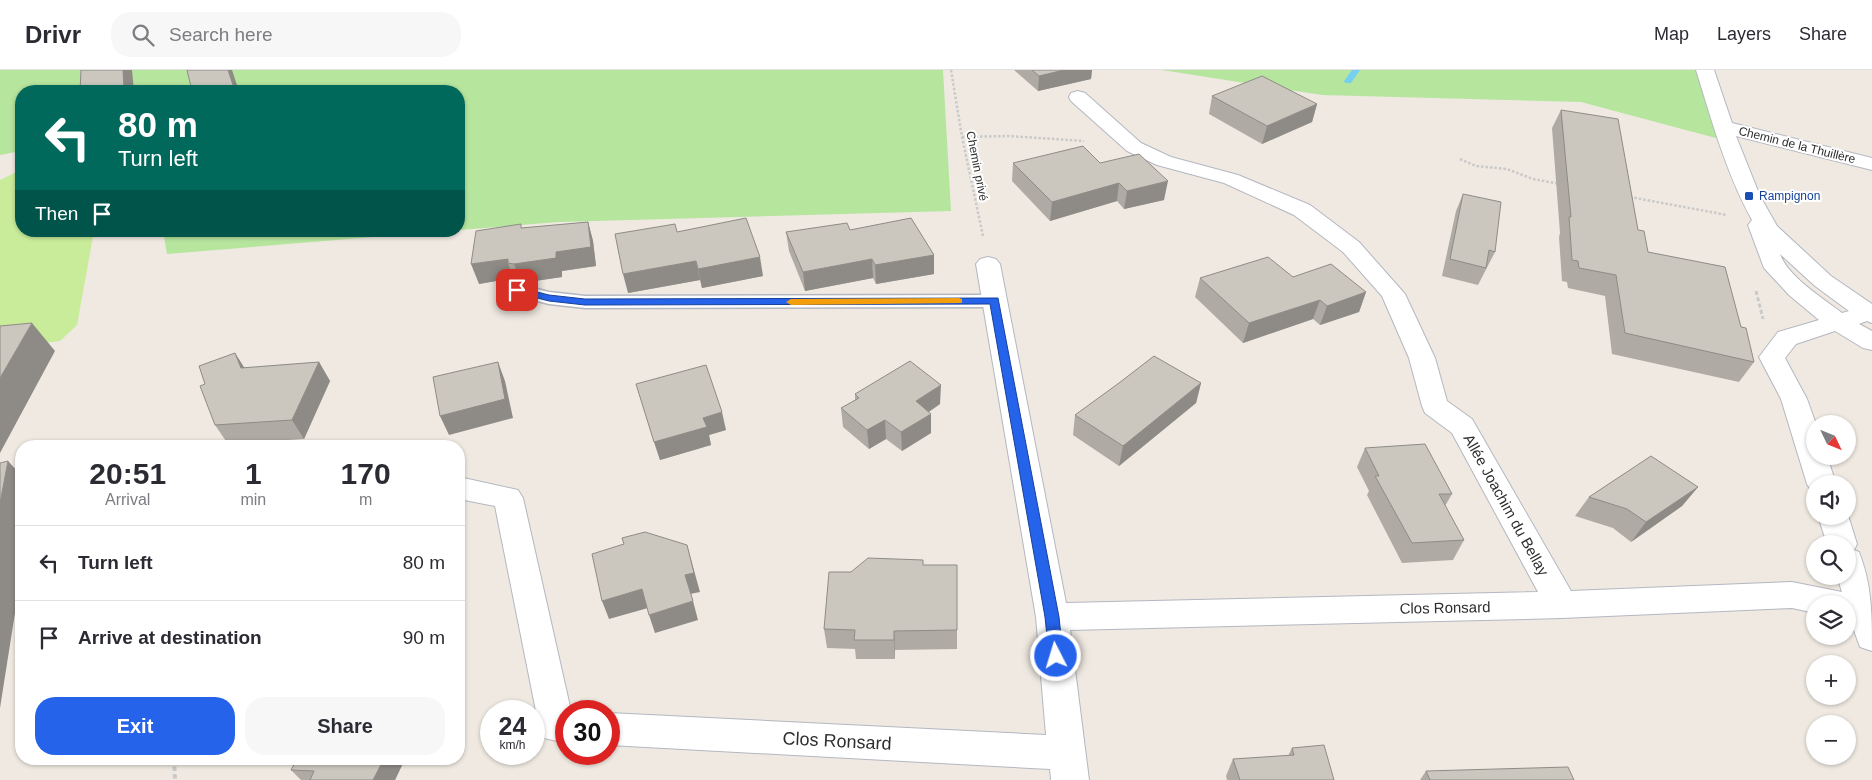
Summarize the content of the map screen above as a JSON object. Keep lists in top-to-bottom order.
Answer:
{
  "streets": {
    "street": ["Chemin de la Thuillère", "Allée Joachim du Bellay", "Clos Ronsard"],
    "path": ["Chemin privé"]
  },
  "crossings": [
    ["Allée Joachim du Bellay", "Clos Ronsard"]
  ],
  "places": {
    "transit": ["Rampignon"]
  },
  "north": "bottom right",
  "page": {
    "header": "Drivr",
    "search": "Search here",
    "nav": ["Map", "Layers", "Share"],
    "turn": ["80 m", "Turn left"],
    "then": "Then",
    "map_buttons": ["+", "−"],
    "eta": [
      "20:51",
      "Arrival",
      "1",
      "min",
      "170",
      "m"
    ],
    "list": [
      {
        "name": "Turn left",
        "value": "80 m"
      },
      {
        "name": "Arrive at destination",
        "value": "90 m"
      }
    ],
    "buttons": ["Exit", "Share"],
    "speed": "24 km/h",
    "limit": "30"
  }
}
